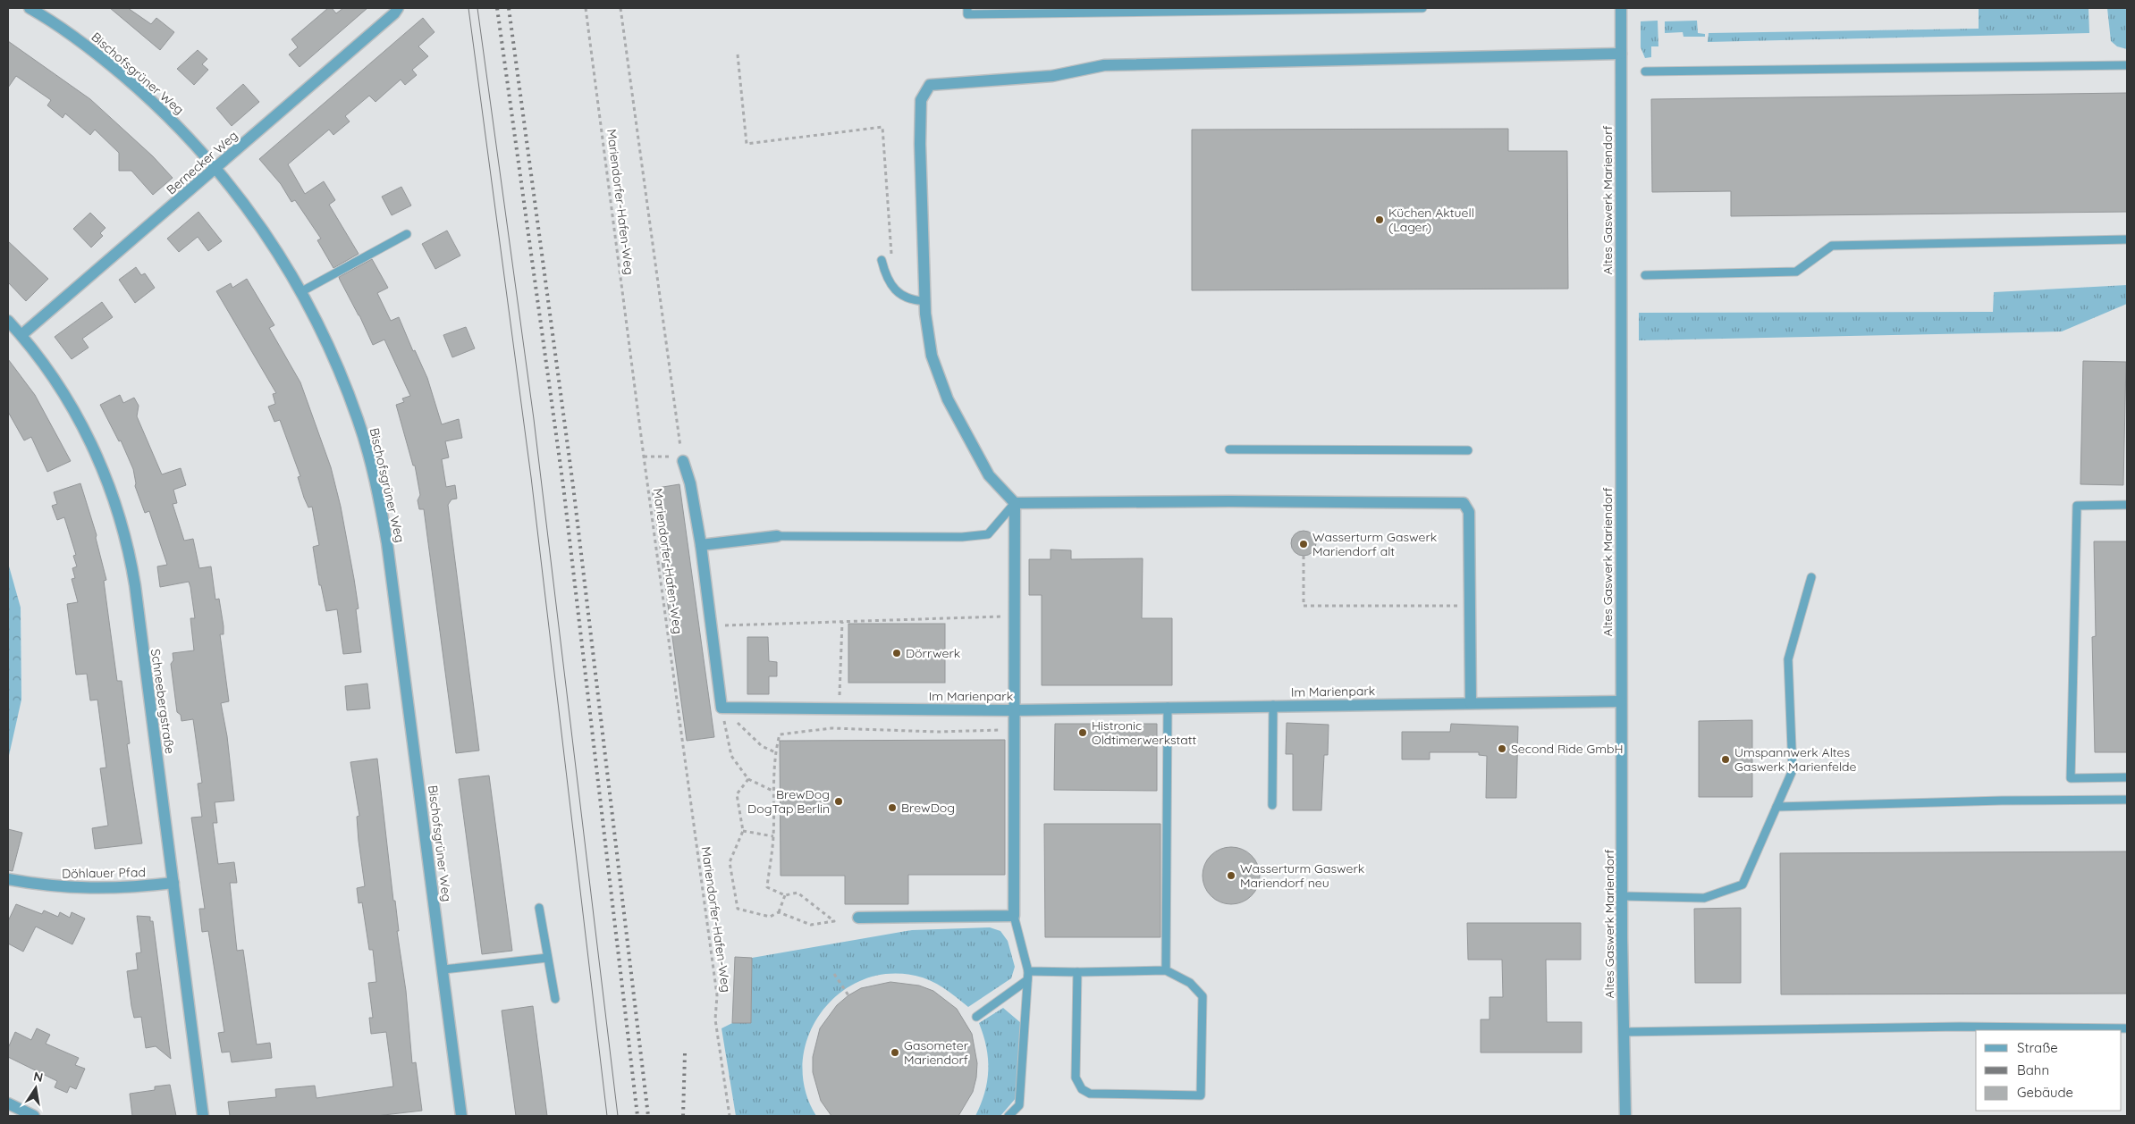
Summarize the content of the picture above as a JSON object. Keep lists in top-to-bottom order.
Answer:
{
  "streets": {
    "street": [
      "Bischofsgrüner Weg",
      "Bernecker Weg",
      "Altes Gaswerk Mariendorf",
      "Im Marienpark",
      "Schneebergstraße",
      "Döhlauer Pfad"
    ],
    "path": ["Mariendorfer-Hafen-Weg"]
  },
  "crossings": [
    ["Bischofsgrüner Weg", "Bernecker Weg"],
    ["Bernecker Weg", "Schneebergstraße"],
    ["Altes Gaswerk Mariendorf", "Im Marienpark"],
    ["Schneebergstraße", "Döhlauer Pfad"]
  ],
  "places": [
    "Küchen Aktuell (Lager)",
    "Wasserturm Gaswerk Mariendorf alt",
    "Dörrwerk",
    "Histronic Oldtimerwerkstatt",
    "Second Ride GmbH",
    "Umspannwerk Altes Gaswerk Marienfelde",
    "BrewDog DogTap Berlin",
    "BrewDog",
    "Wasserturm Gaswerk Mariendorf neu",
    "Gasometer Mariendorf"
  ],
  "legend": ["Straße", "Bahn", "Gebäude"],
  "north": "top"
}
